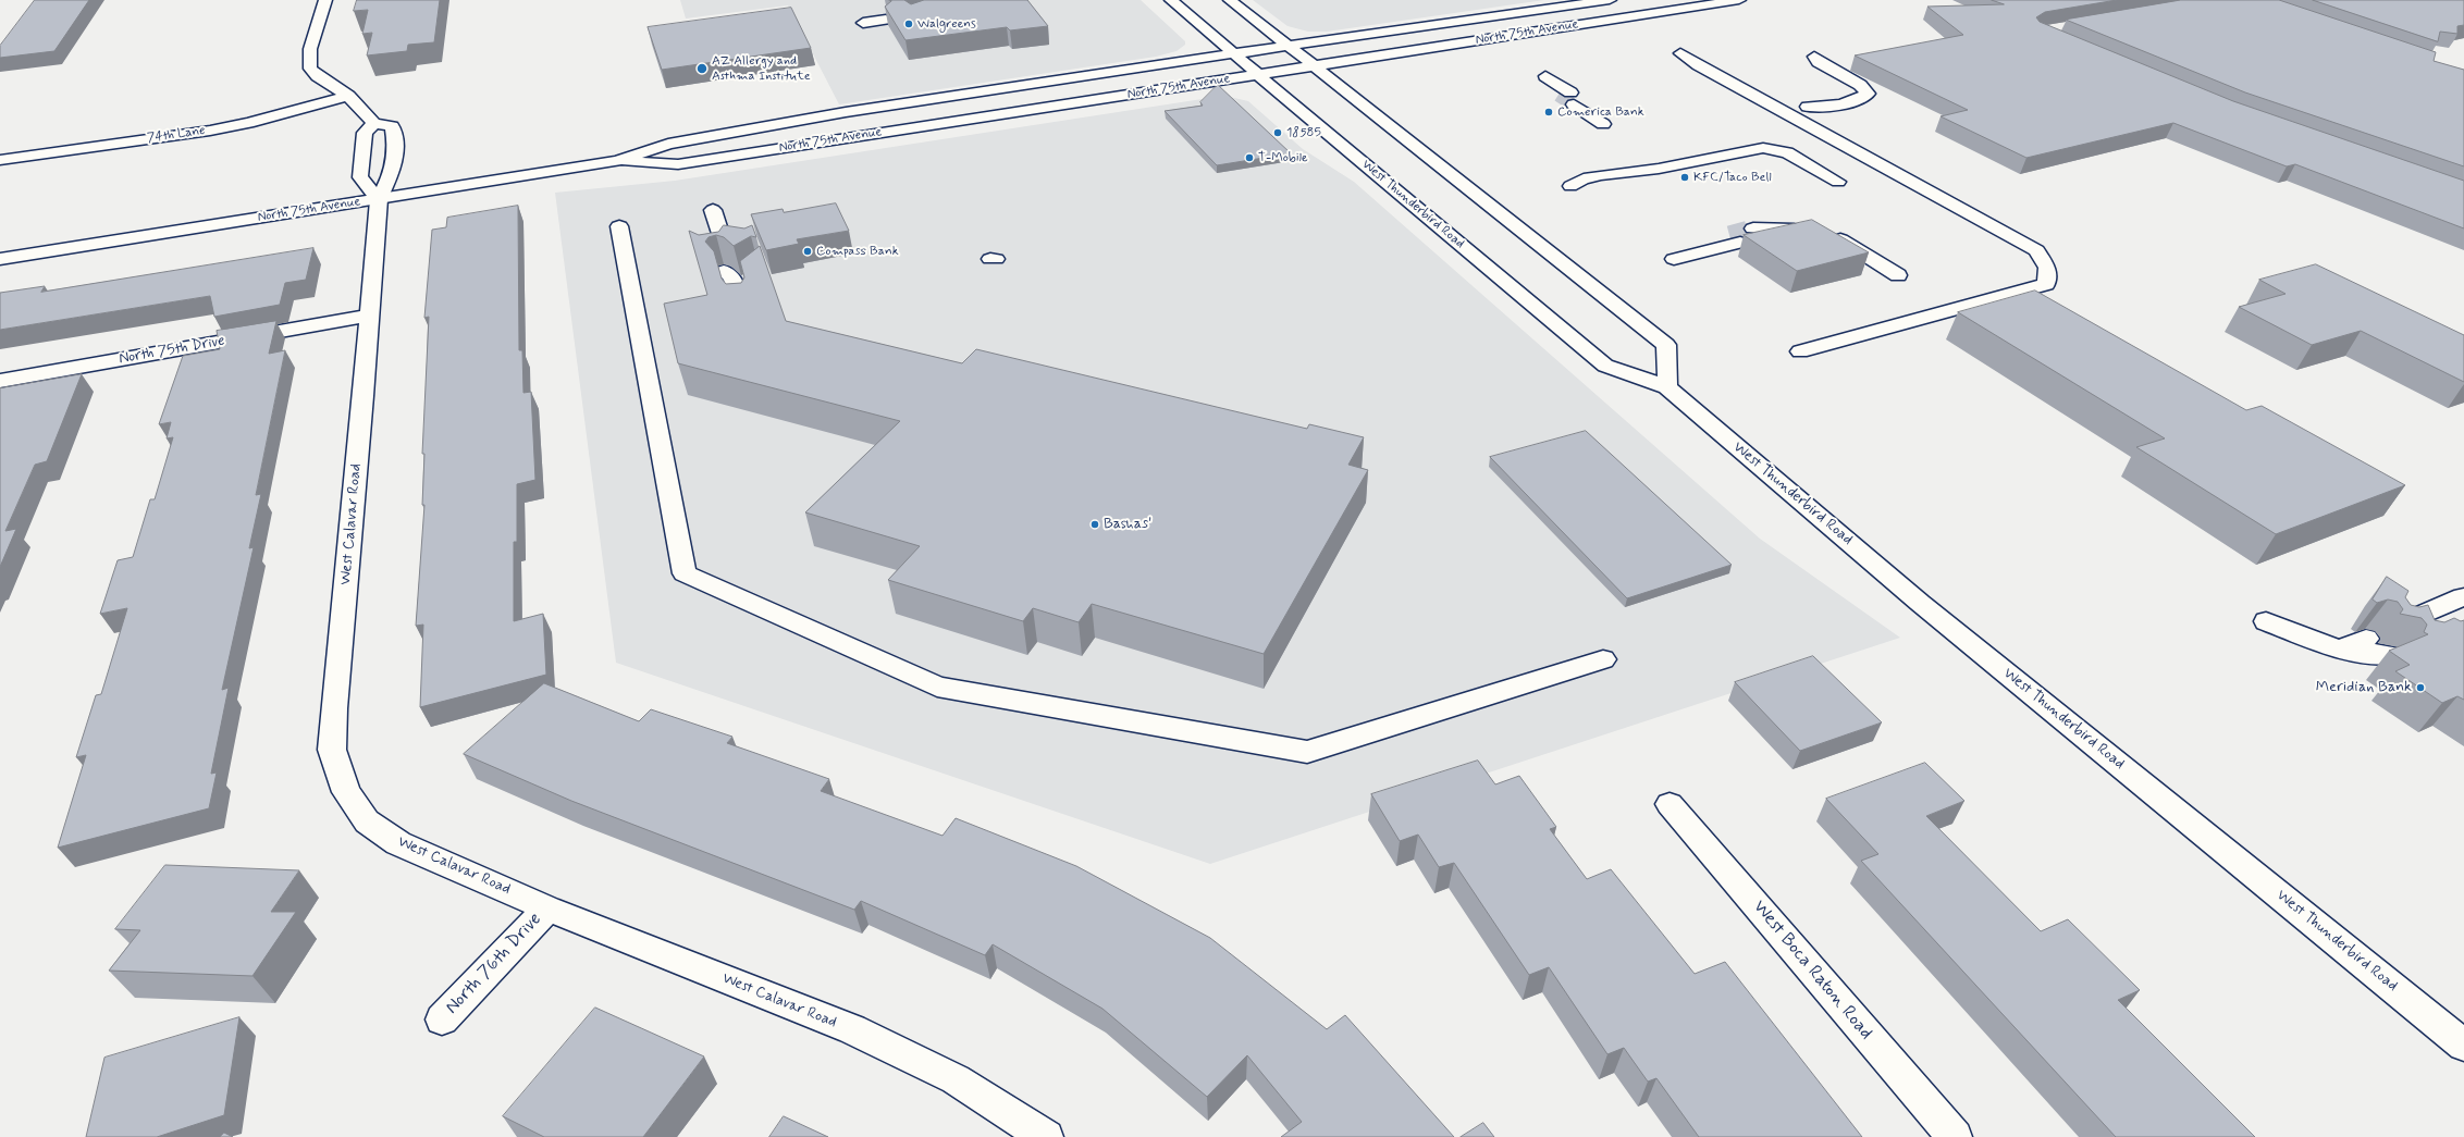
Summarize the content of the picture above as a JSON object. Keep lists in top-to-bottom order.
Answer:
{
  "streets": {
    "main road": [
      "North 75th Avenue",
      "74th Lane",
      "West Thunderbird Road",
      "North 75th Drive",
      "West Calavar Road",
      "North 76th Drive",
      "West Boca Raton Road"
    ]
  },
  "crossings": [
    ["North 75th Avenue", "West Thunderbird Road"],
    ["North 75th Avenue", "West Calavar Road"],
    ["North 75th Drive", "West Calavar Road"],
    ["West Calavar Road", "North 76th Drive"]
  ],
  "places": [
    "Walgreens",
    "AZ Allergy and Asthma Institute",
    "Comerica Bank",
    "18585",
    "T-Mobile",
    "KFC/Taco Bell",
    "Compass Bank",
    "Bashas'",
    "Meridian Bank"
  ]
}
